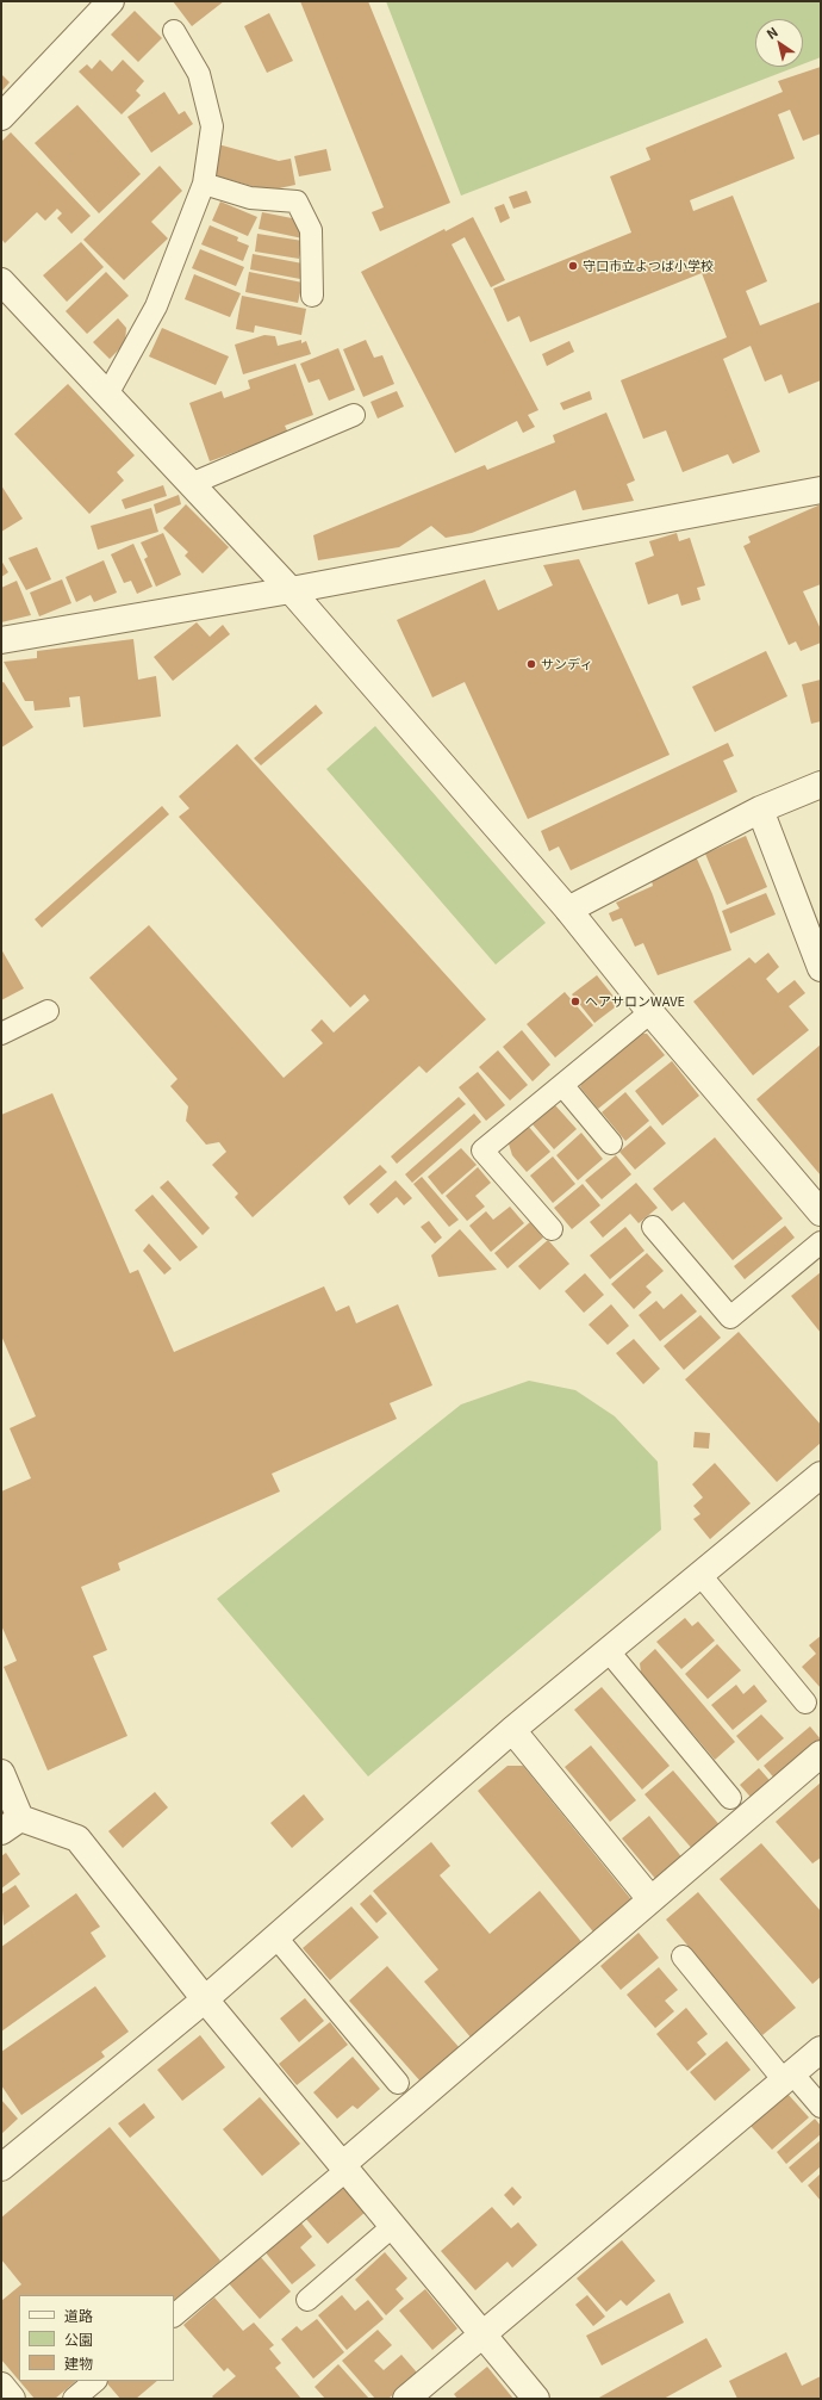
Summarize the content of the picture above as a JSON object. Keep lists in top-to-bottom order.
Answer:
{
  "places": ["守口市立よつば小学校", "サンディ", "ヘアサロンWAVE"],
  "legend": ["道路", "公園", "建物"],
  "north": "top left"
}
